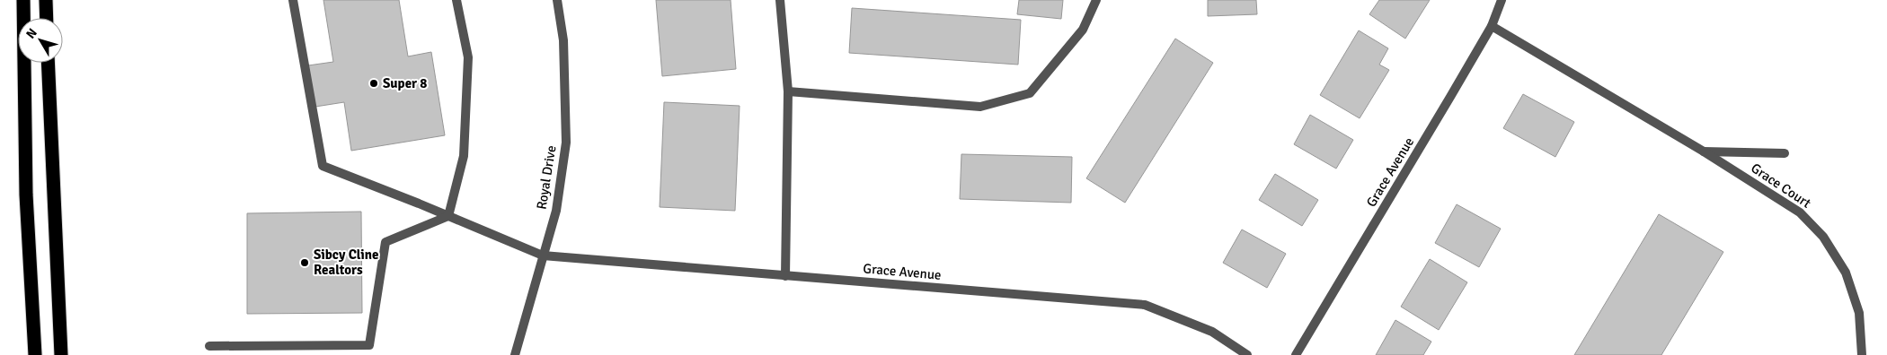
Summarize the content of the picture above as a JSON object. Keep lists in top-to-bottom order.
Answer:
{
  "streets": {
    "street": ["Grace Avenue", "Royal Drive", "Grace Court"]
  },
  "crossings": [
    ["Grace Avenue", "Royal Drive"],
    ["Grace Avenue", "Grace Court"]
  ],
  "places": ["Super 8", "Sibcy Cline Realtors"],
  "north": "top left"
}
